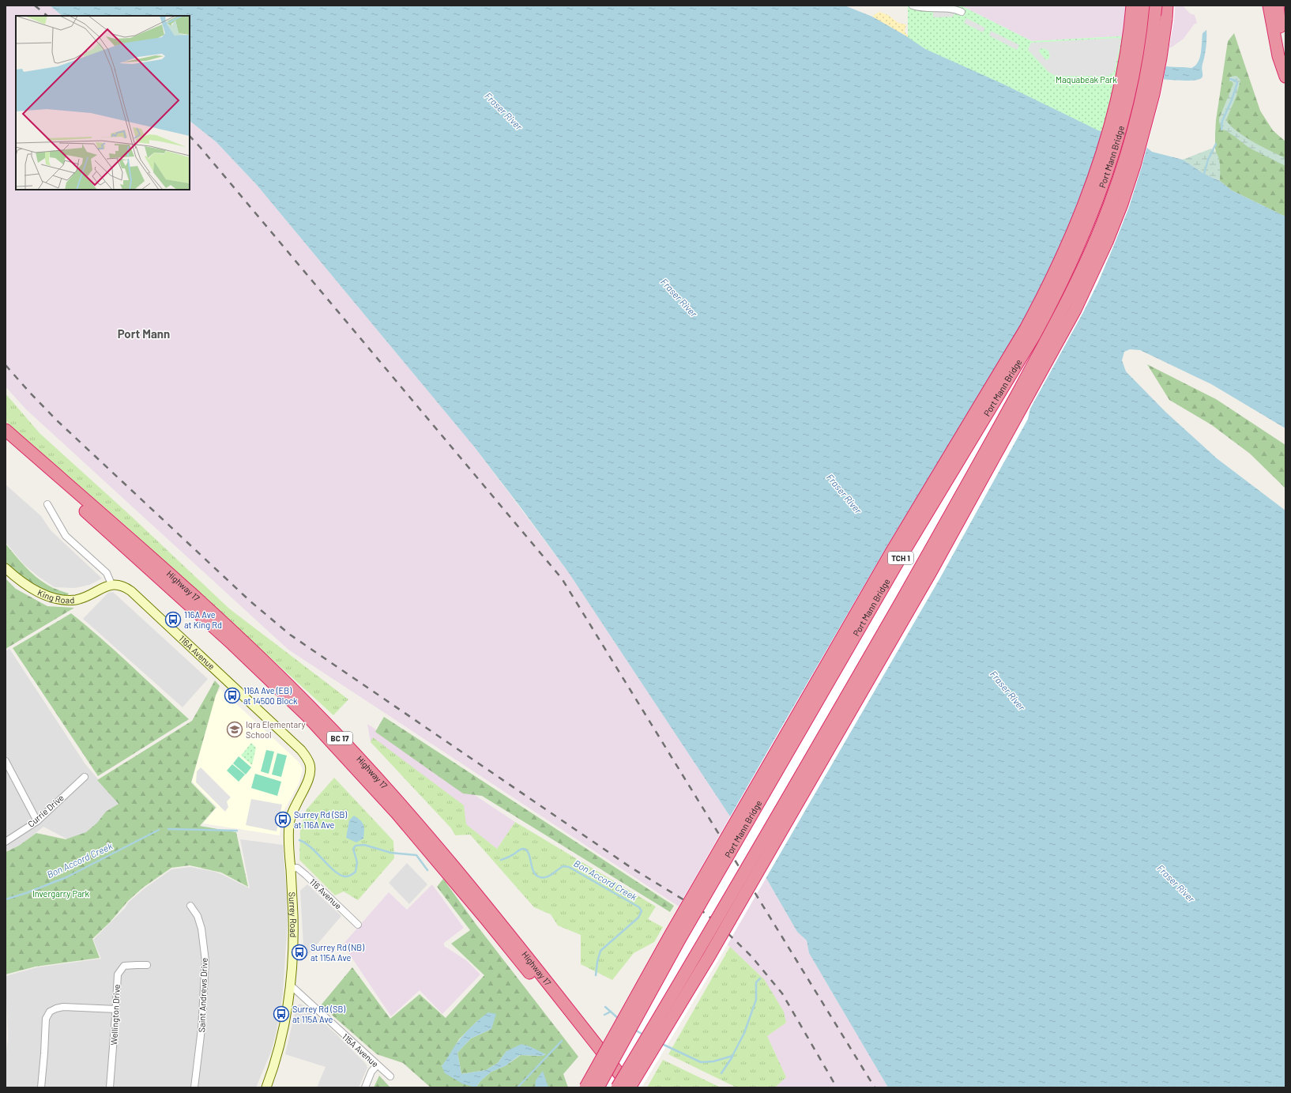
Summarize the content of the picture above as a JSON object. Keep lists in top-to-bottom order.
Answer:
{
  "streets": {
    "highway": [
      "Port Mann Bridge",
      "TCH 1",
      "Highway 17",
      "BC 17"
    ],
    "street": [
      "King Road",
      "116A Avenue",
      "Currie Drive",
      "116 Avenue",
      "Surrey Road",
      "Saint Andrews Drive",
      "Wellington Drive",
      "115A Avenue"
    ]
  },
  "crossings": [
    ["King Road", "116A Avenue"],
    ["116A Avenue", "Surrey Road"],
    ["116 Avenue", "Surrey Road"],
    ["Surrey Road", "115A Avenue"]
  ],
  "districts": ["Port Mann"],
  "water": ["Fraser River", "Bon Accord Creek"],
  "parks": ["Maquabeak Park", "Invergarry Park"],
  "places": {
    "bus stop": [
      "116A Ave at King Rd",
      "116A Ave (EB) at 14500 Block",
      "Surrey Rd (SB) at 116A Ave",
      "Surrey Rd (NB) at 115A Ave",
      "Surrey Rd (SB) at 115A Ave"
    ],
    "school or university": ["Iqra Elementary School"]
  }
}
